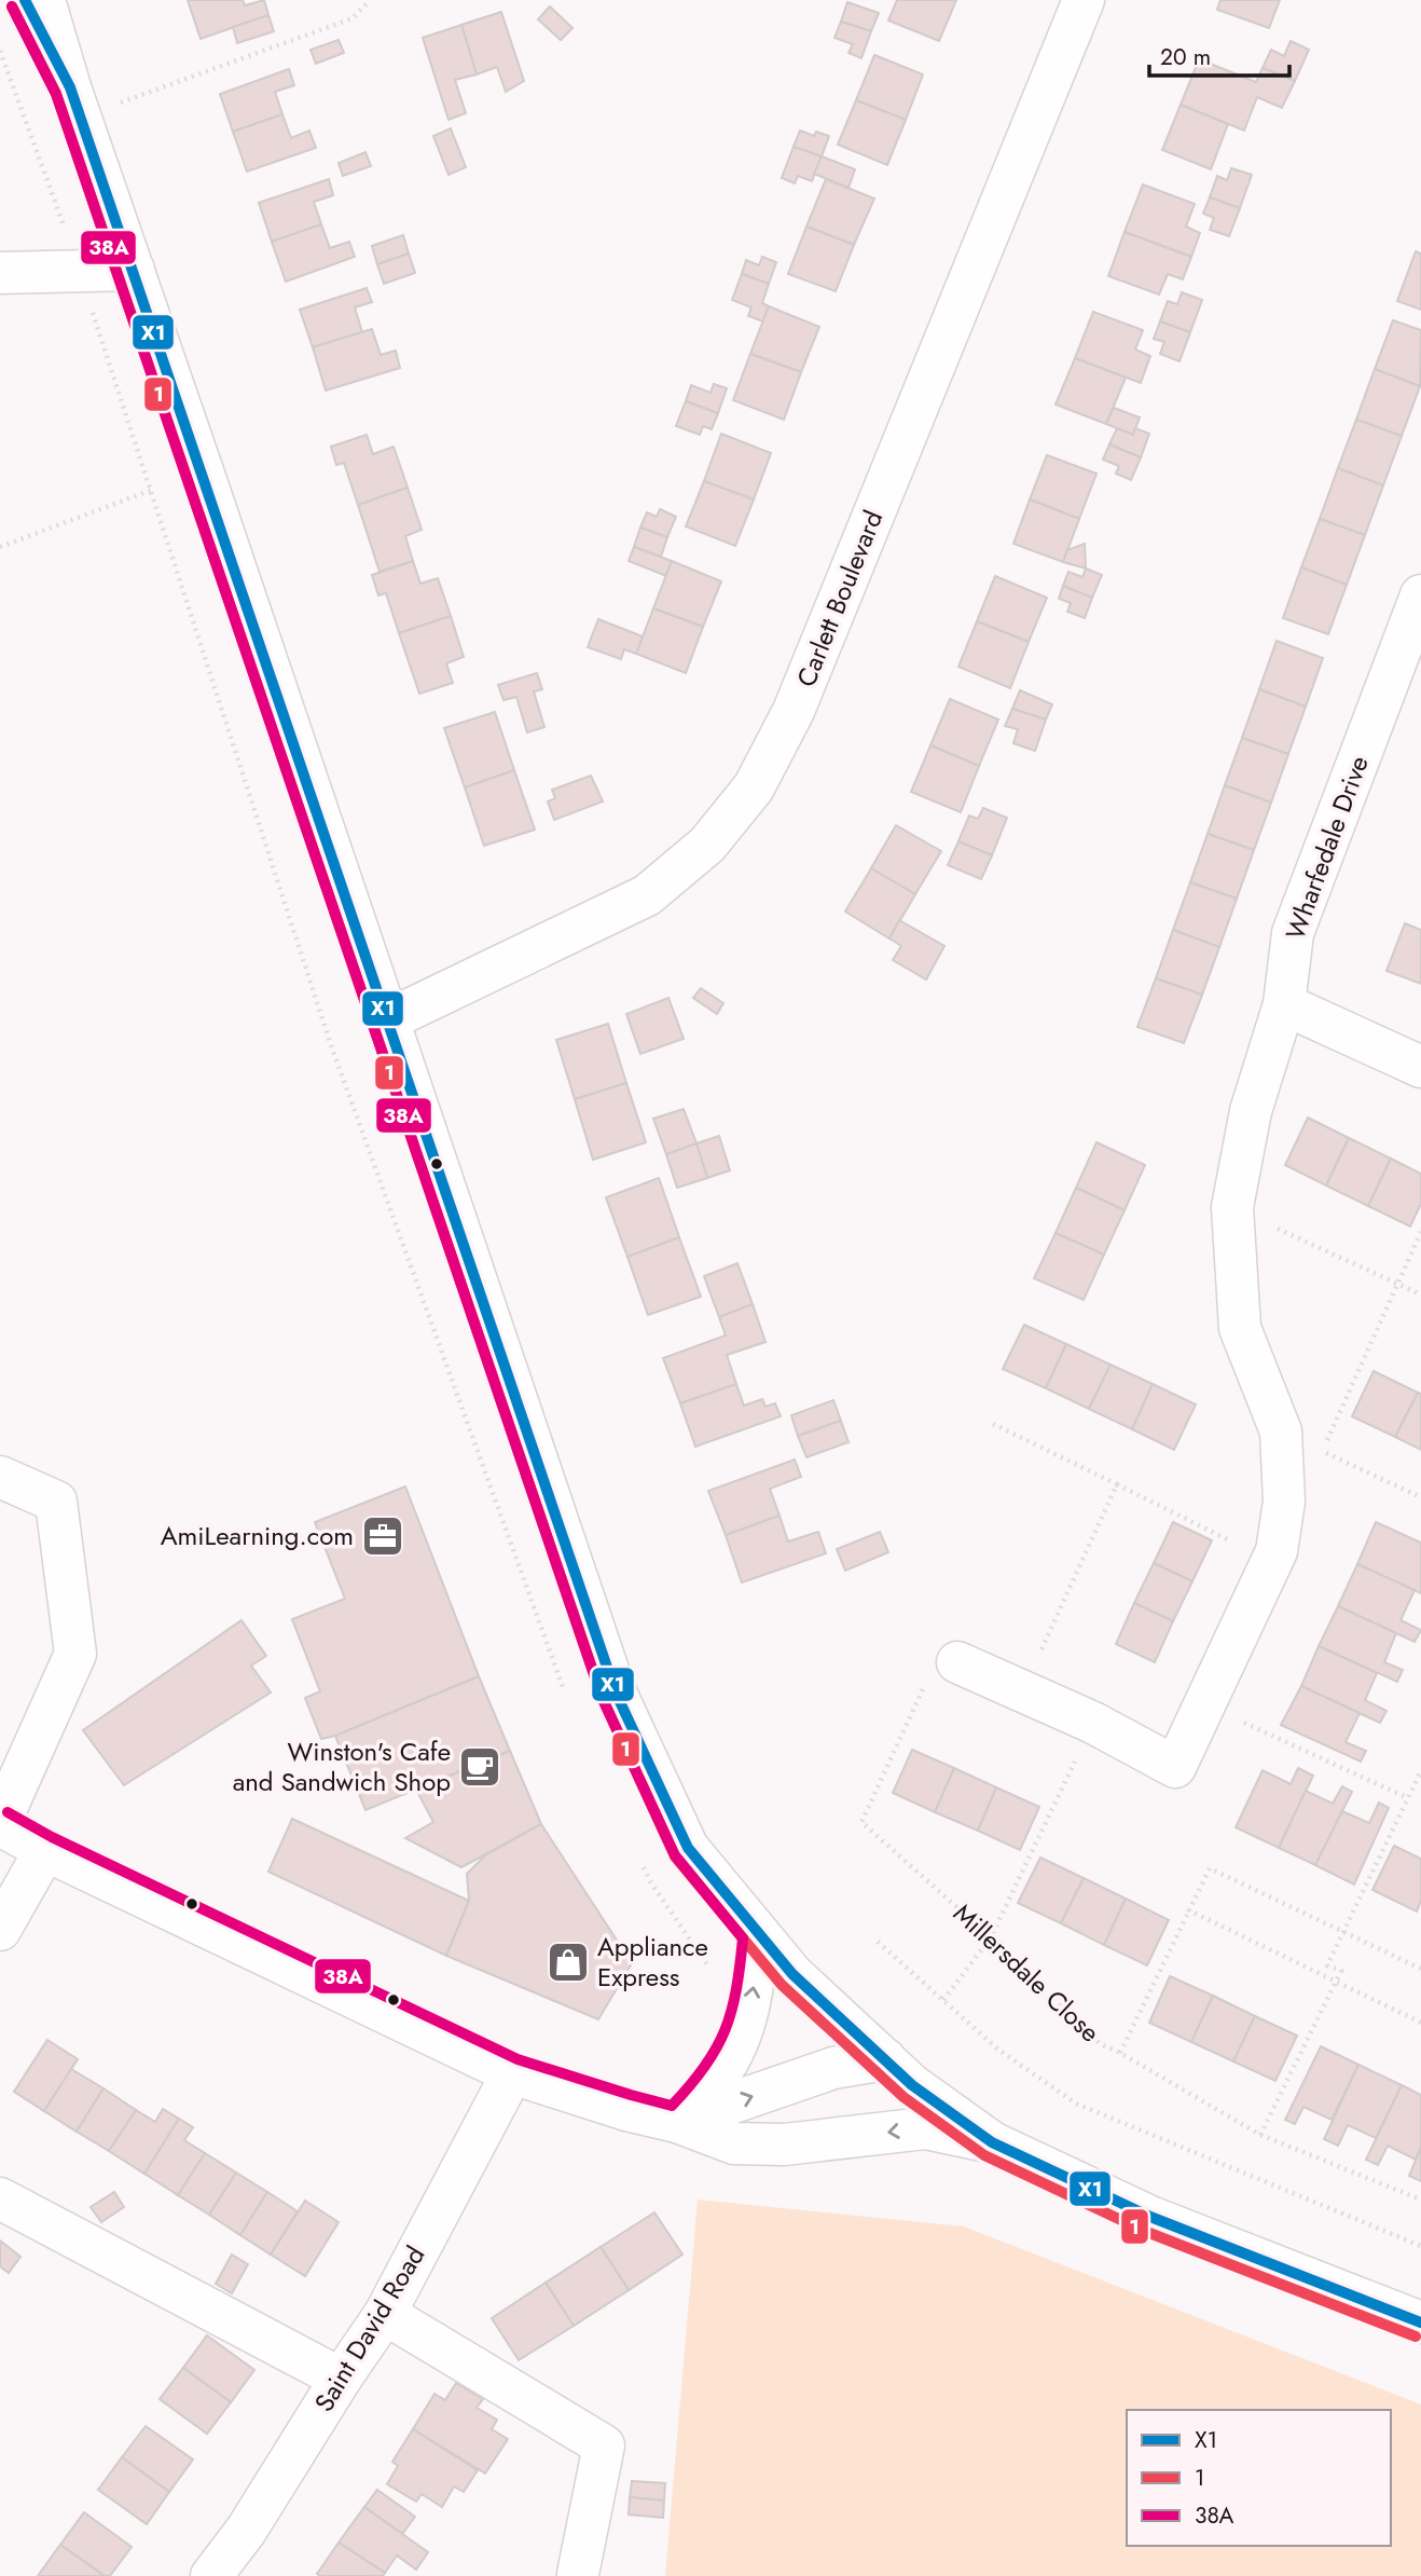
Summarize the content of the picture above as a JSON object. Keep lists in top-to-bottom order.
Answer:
{
  "streets": {
    "main road": ["Carlett Boulevard", "Wharfedale Drive", "Saint David Road"],
    "path": ["Millersdale Close"]
  },
  "places": {
    "office": ["AmiLearning.com"],
    "cafe": ["Winston's Cafe and Sandwich Shop"],
    "shop": ["Appliance Express"]
  },
  "lines": ["transit line X1", "transit line 1", "transit line 38A"],
  "legend": ["X1", "1", "38A"],
  "scale_bar": "20 m"
}
